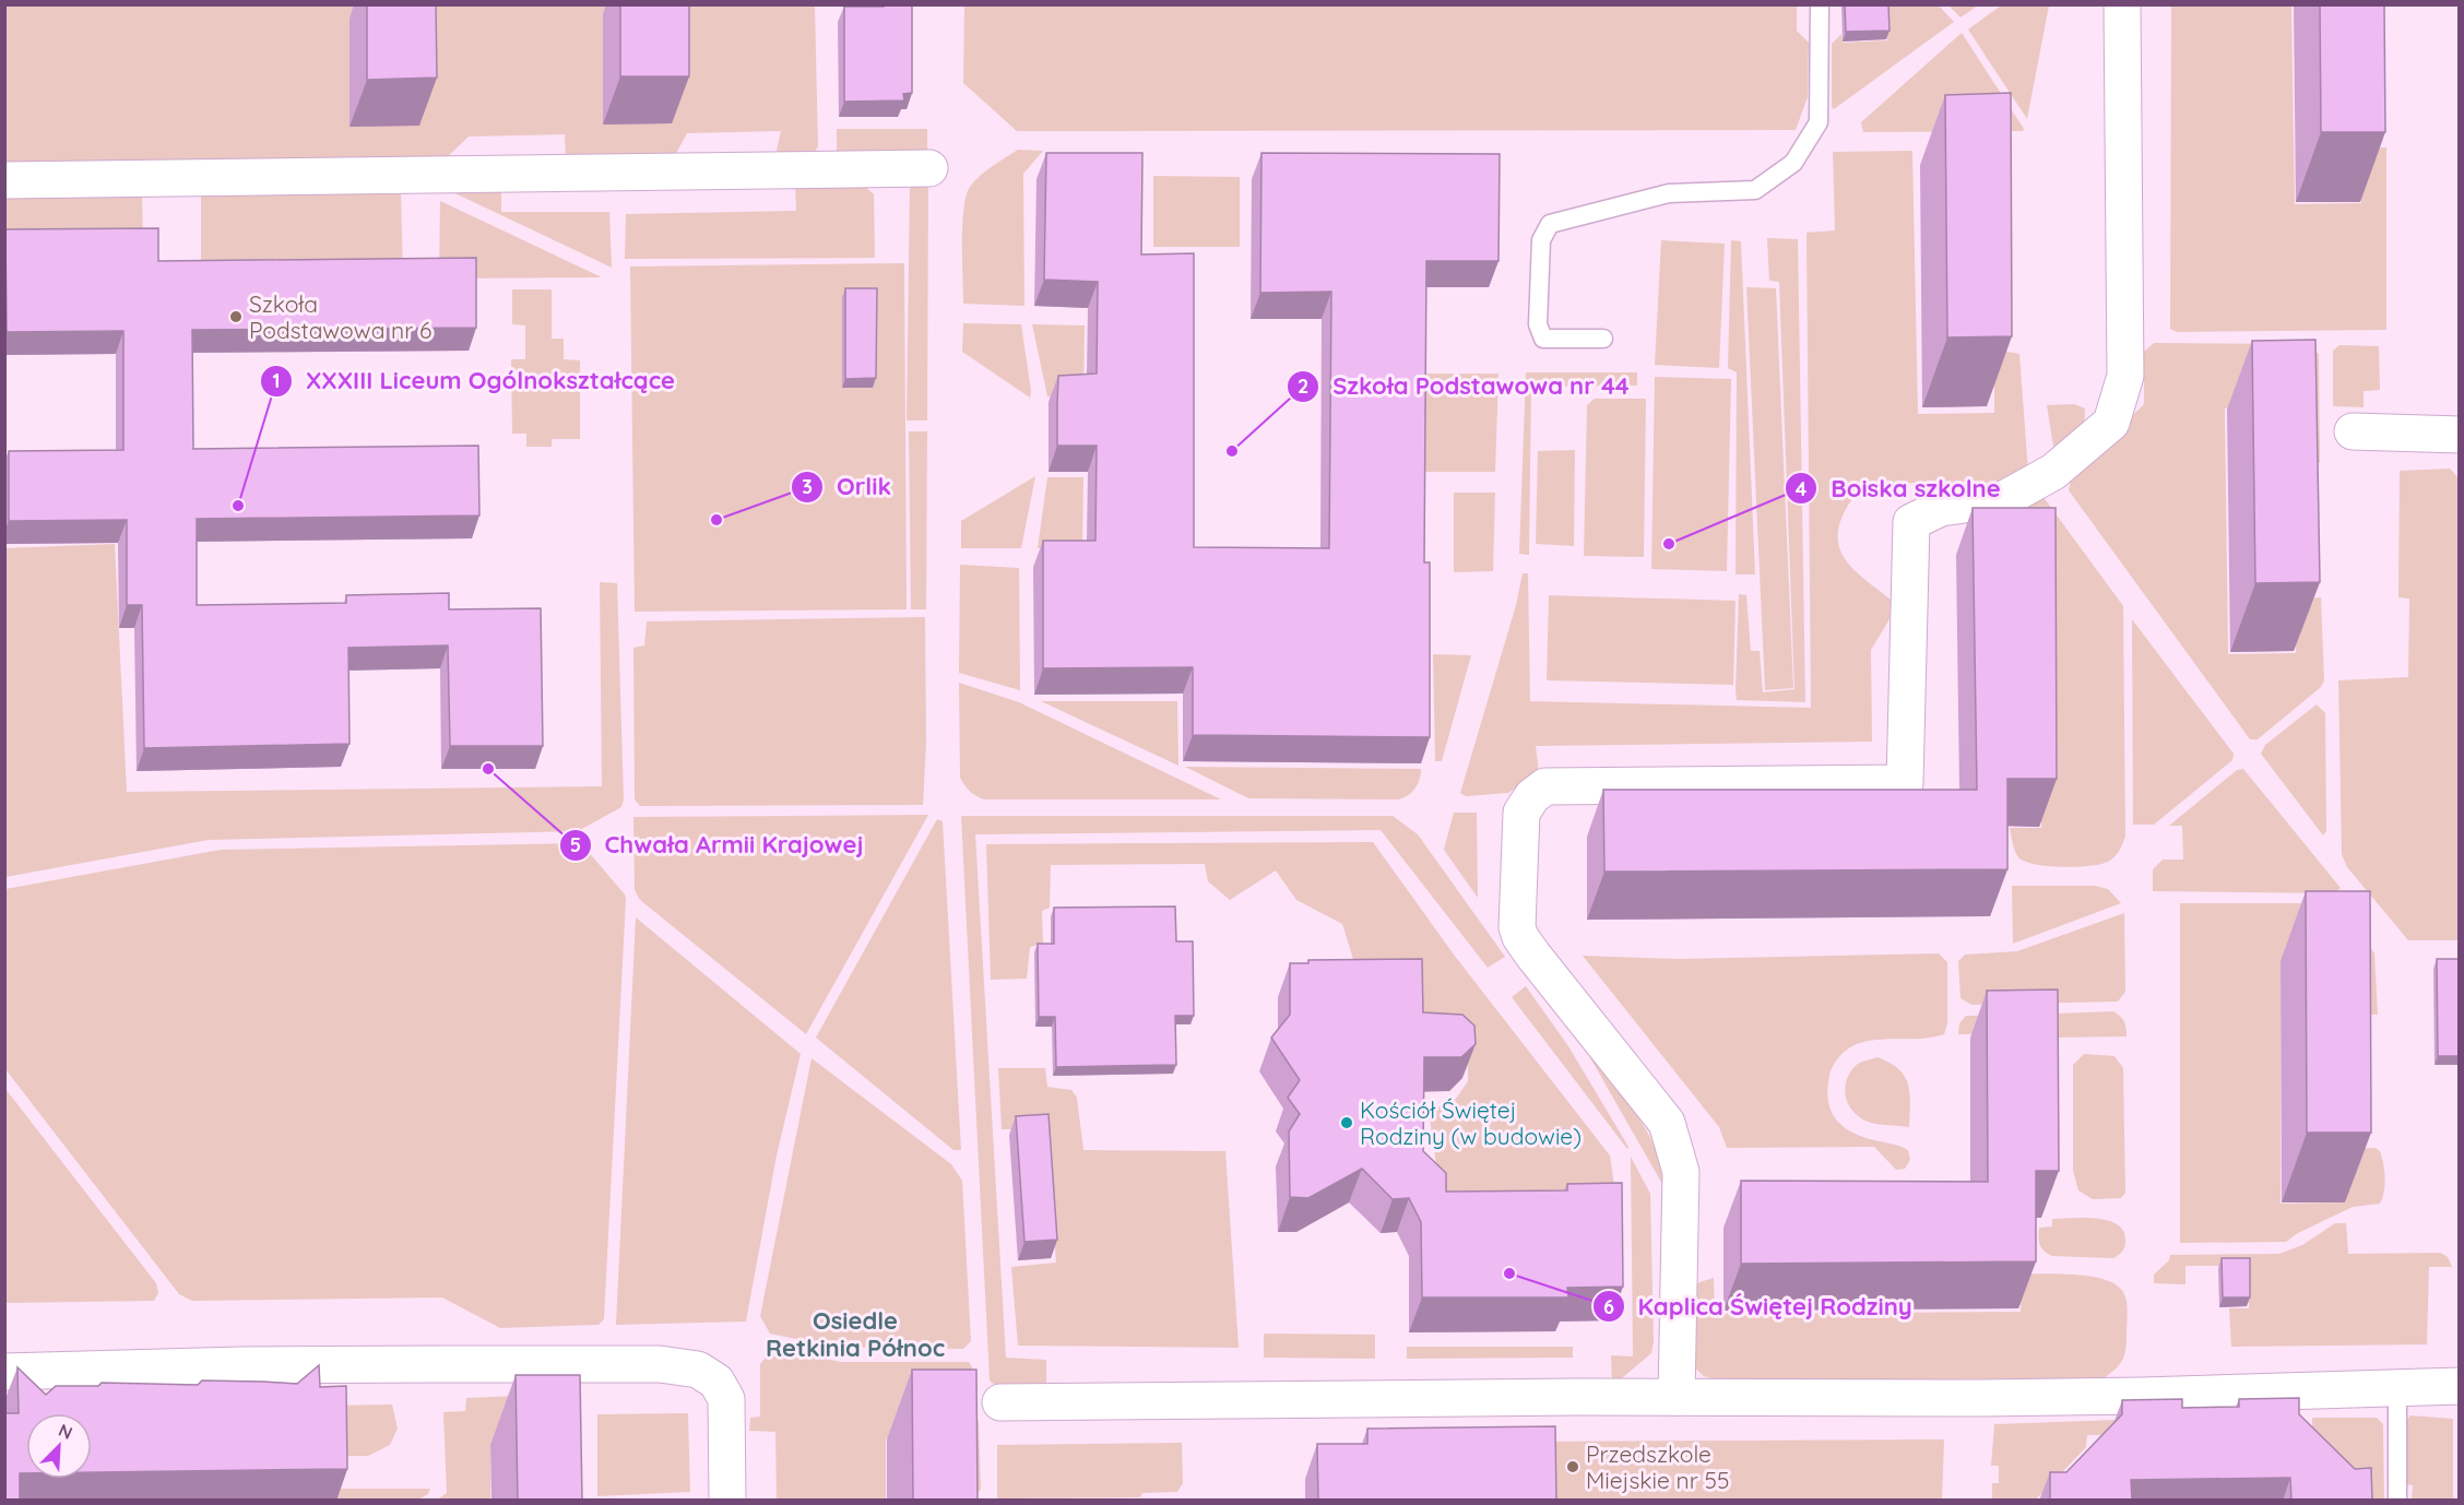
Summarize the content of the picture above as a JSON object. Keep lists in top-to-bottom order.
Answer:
{
  "districts": ["Osiedle Retkinia Północ"],
  "places": [
    "Szkoła Podstawowa nr 6",
    "Szkoła Podstawowa nr 44",
    "XXXIII Liceum Ogólnokształcące",
    "Orlik",
    "Boiska szkolne",
    "Chwała Armii Krajowej",
    "Kościół Świętej Rodziny (w budowie)",
    "Kaplica Świętej Rodziny",
    "Przedszkole Miejskie nr 55"
  ],
  "north": "top right"
}
